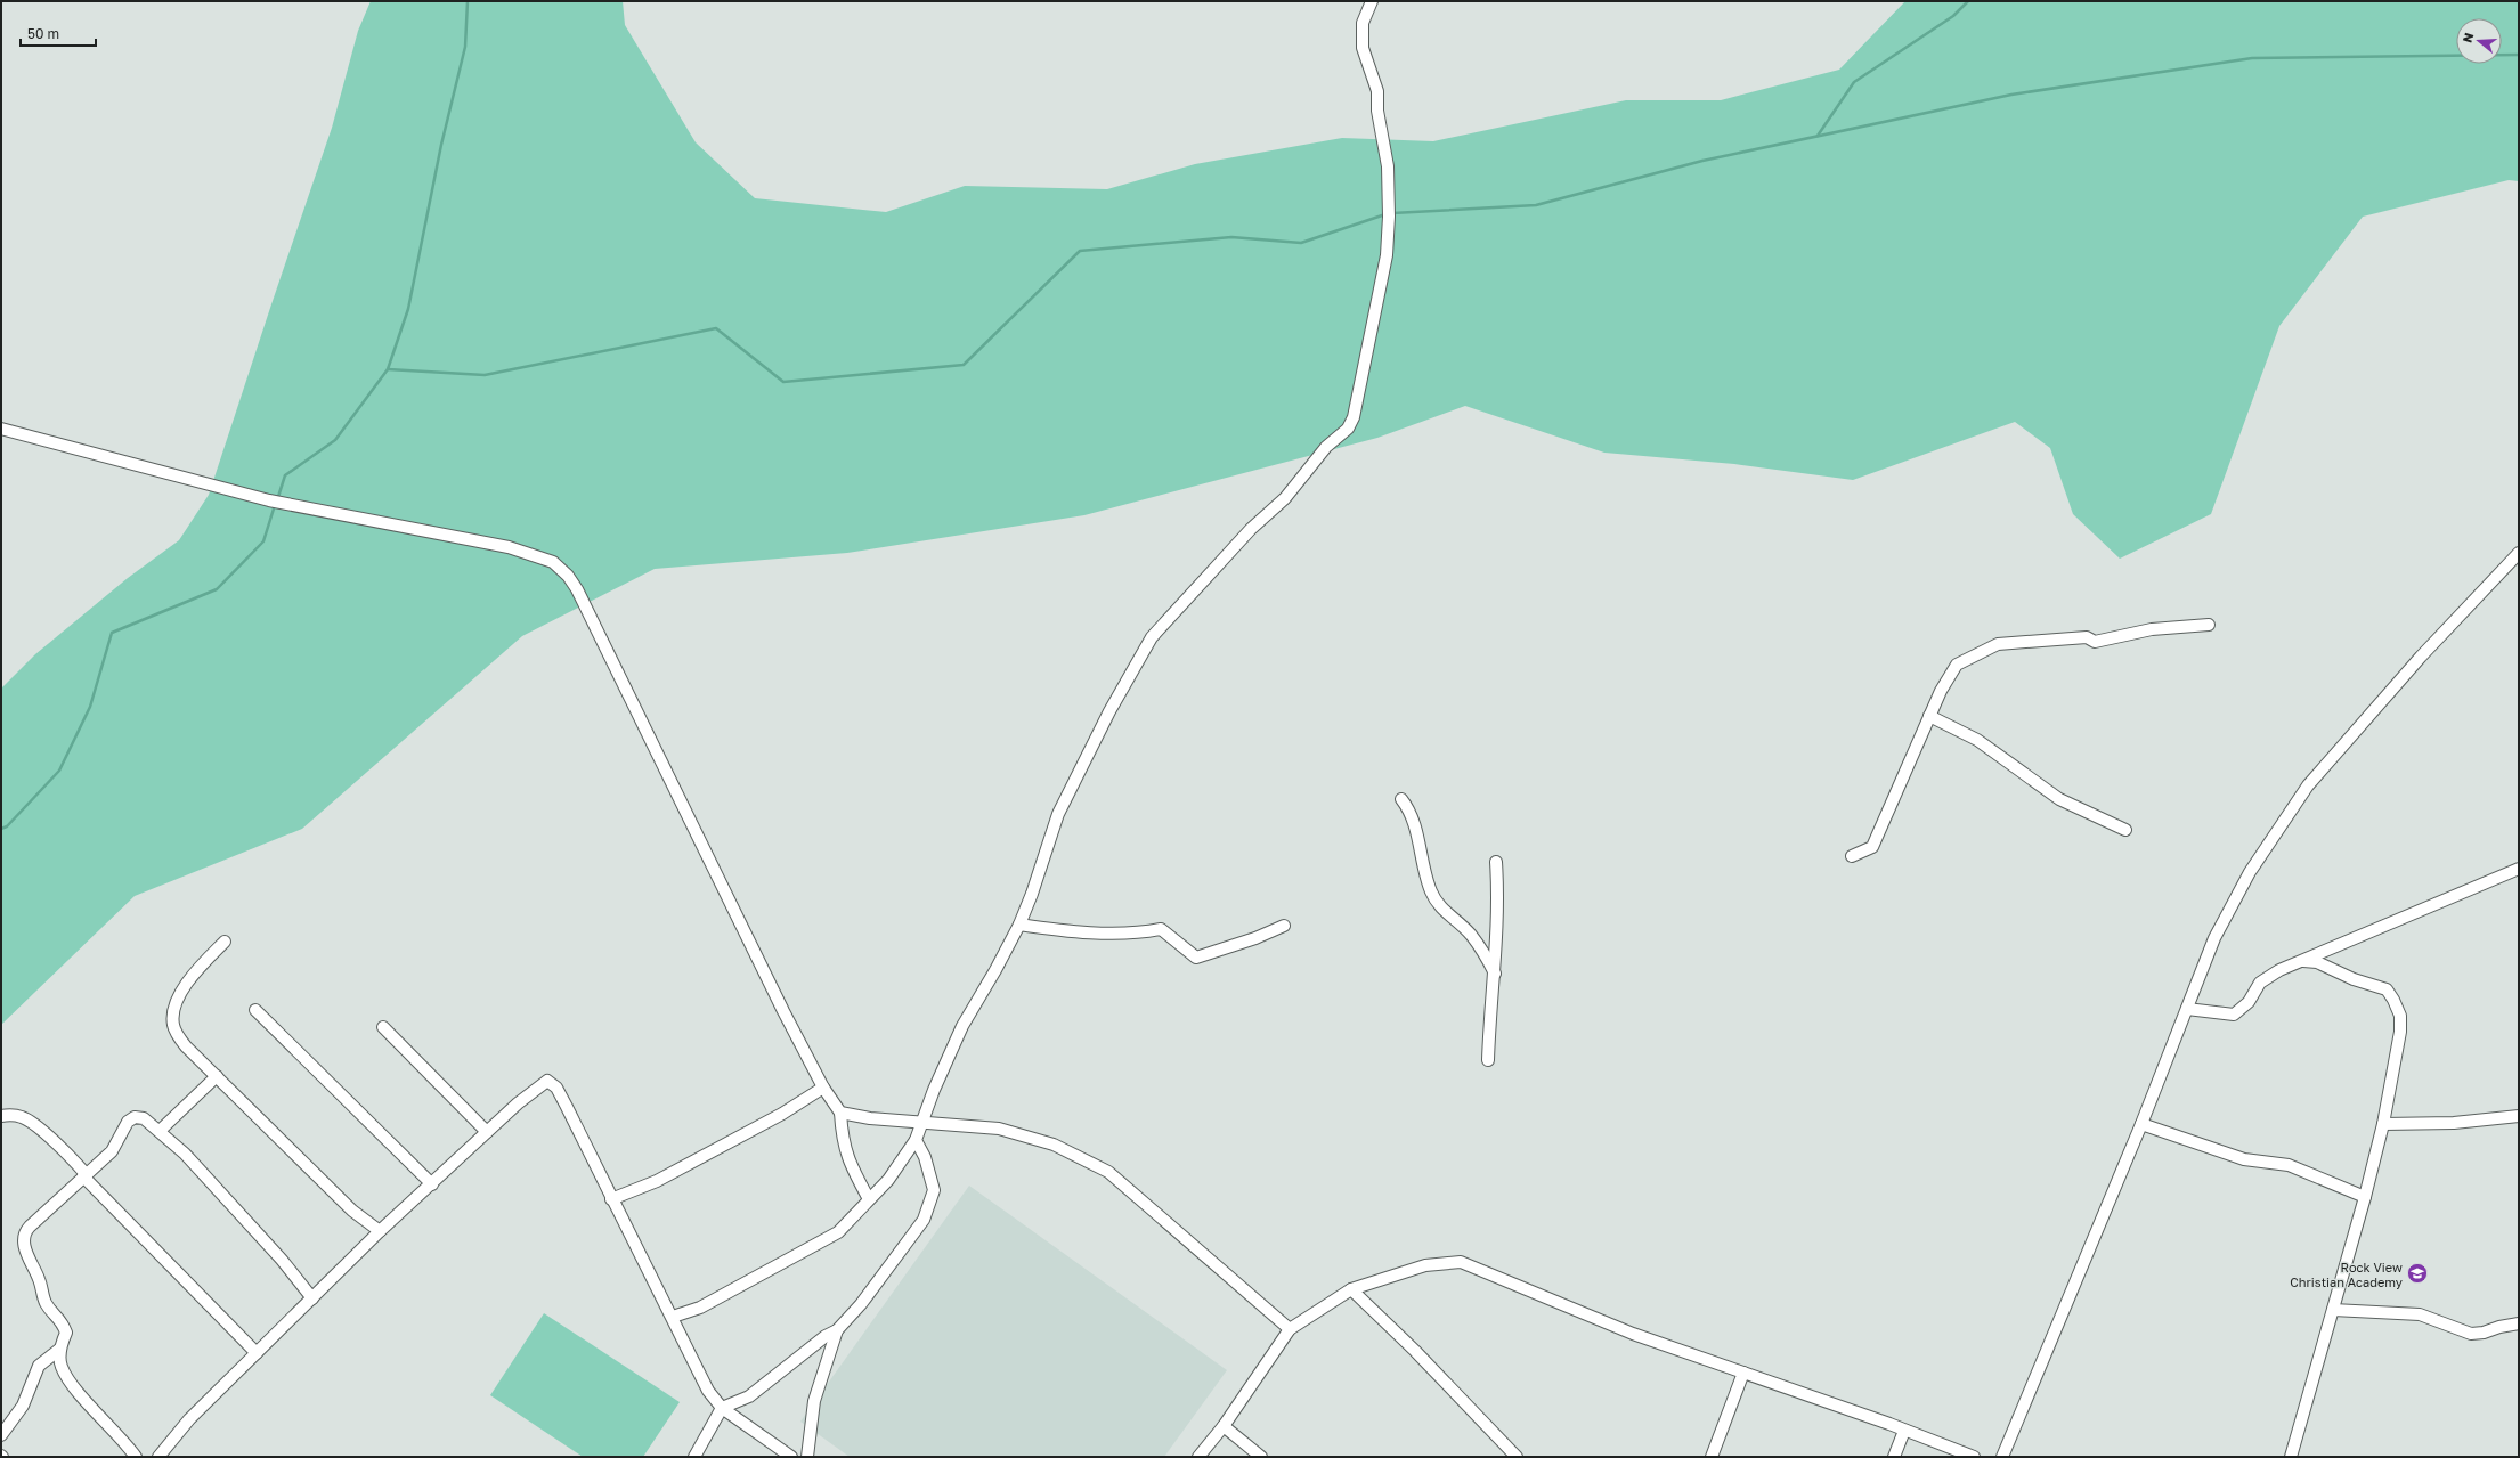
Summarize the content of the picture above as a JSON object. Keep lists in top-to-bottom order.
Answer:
{
  "places": {
    "school or university": ["Rock View Christian Academy"]
  },
  "scale_bar": "50 m",
  "north": "left"
}
